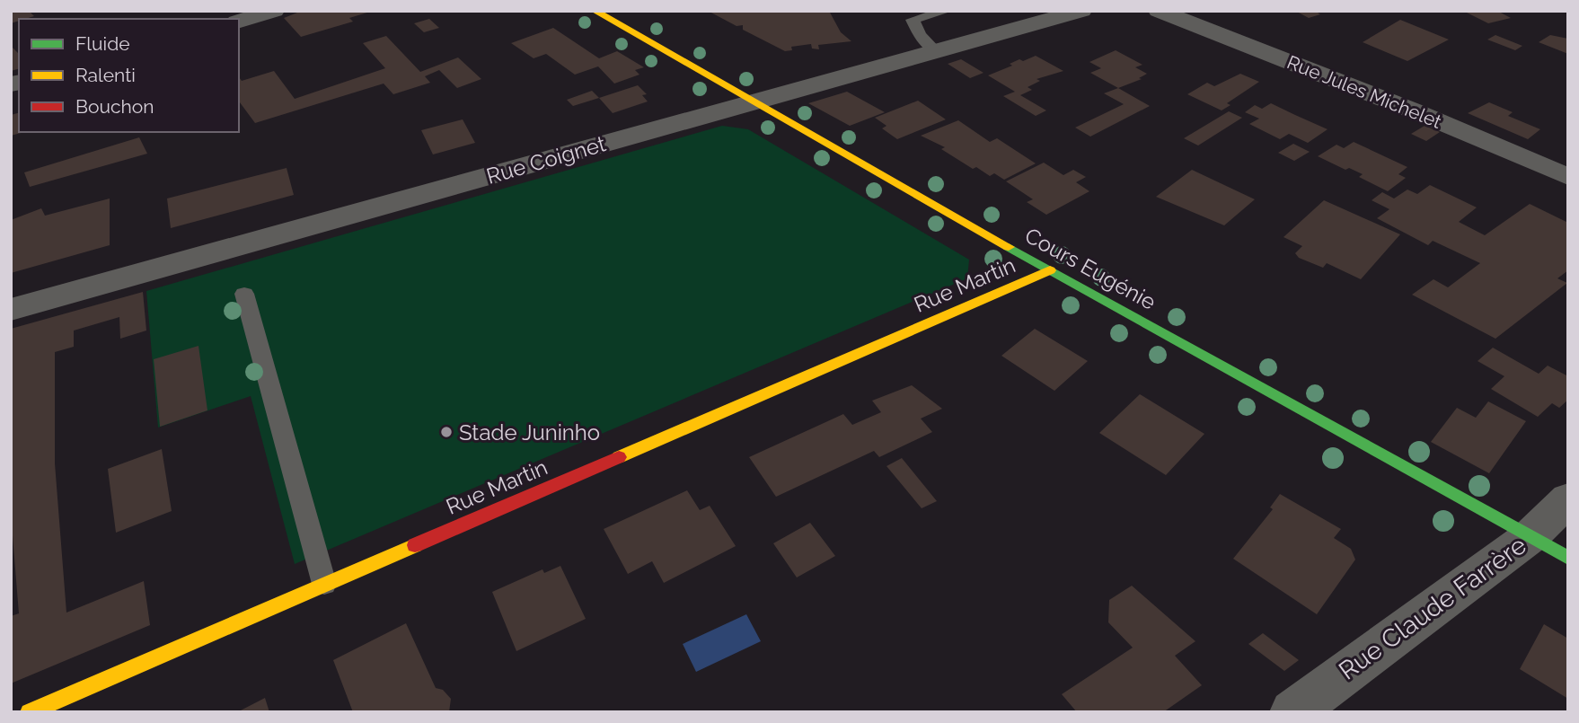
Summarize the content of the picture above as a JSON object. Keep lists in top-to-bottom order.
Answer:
{
  "streets": {
    "street": [
      "Rue Jules Michelet",
      "Rue Coignet",
      "Cours Eugénie",
      "Rue Martin",
      "Rue Claude Farrère"
    ]
  },
  "crossings": [
    ["Rue Coignet", "Cours Eugénie"],
    ["Cours Eugénie", "Rue Martin"],
    ["Cours Eugénie", "Rue Claude Farrère"]
  ],
  "places": ["Stade Juninho"],
  "legend": ["Fluide", "Ralenti", "Bouchon"]
}
